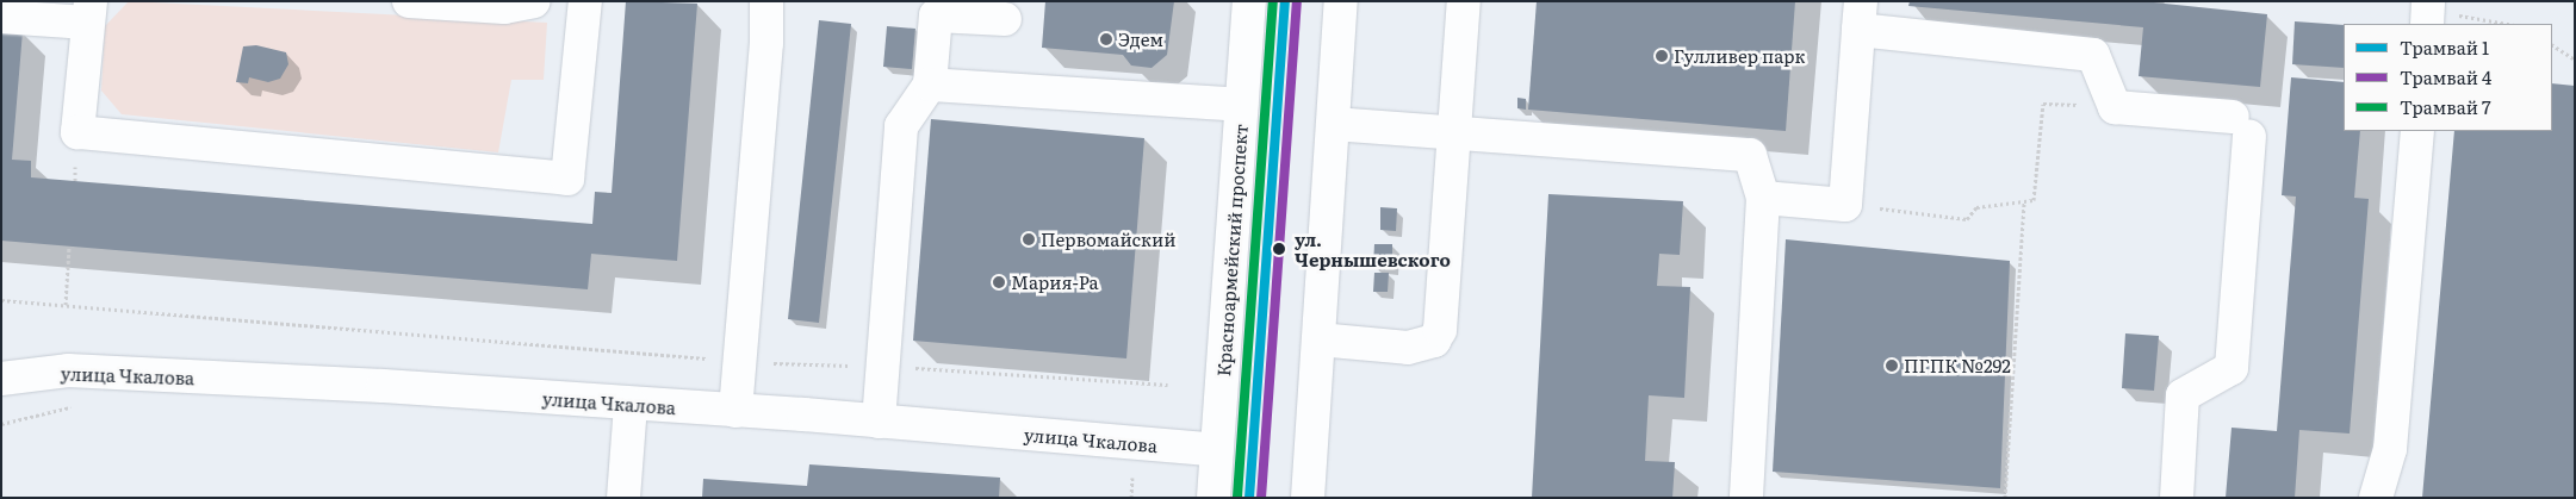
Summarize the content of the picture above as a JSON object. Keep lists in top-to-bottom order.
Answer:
{
  "streets": {
    "street": ["Красноармейский проспект", "улица Чкалова"]
  },
  "crossings": [
    ["Красноармейский проспект", "улица Чкалова"]
  ],
  "places": [
    "Эдем",
    "Гулливер парк",
    "Первомайский",
    "ул. Чернышевского",
    "Мария-Ра",
    "ПГПК №292"
  ],
  "lines": ["tram line 1", "tram line 7", "tram line 4"],
  "legend": ["Трамвай 1", "Трамвай 4", "Трамвай 7"]
}
